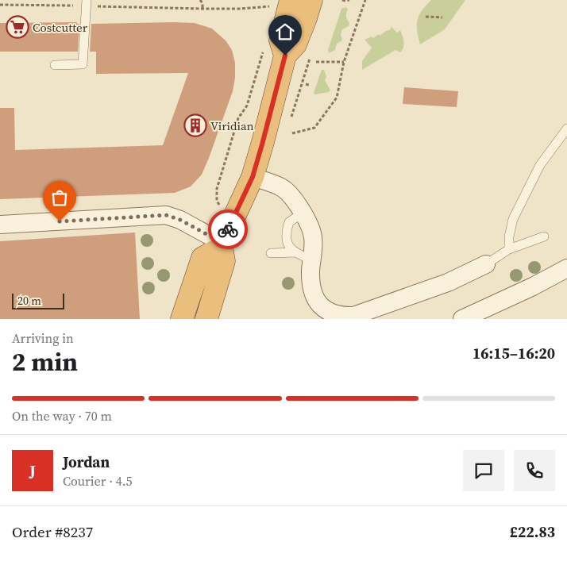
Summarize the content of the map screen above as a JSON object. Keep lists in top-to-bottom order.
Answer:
{
  "places": {
    "supermarket": ["Costcutter"],
    "building": ["Viridian"]
  },
  "scale_bar": "20 m",
  "page": {
    "scale": "20 m",
    "heading": ["2 min", "Arriving in", "16:15–16:20"],
    "panel": [
      "Jordan",
      "Courier · 4.5",
      "Order #8237",
      "£22.83"
    ],
    "bar": "On the way · 70 m",
    "round": "J"
  }
}
